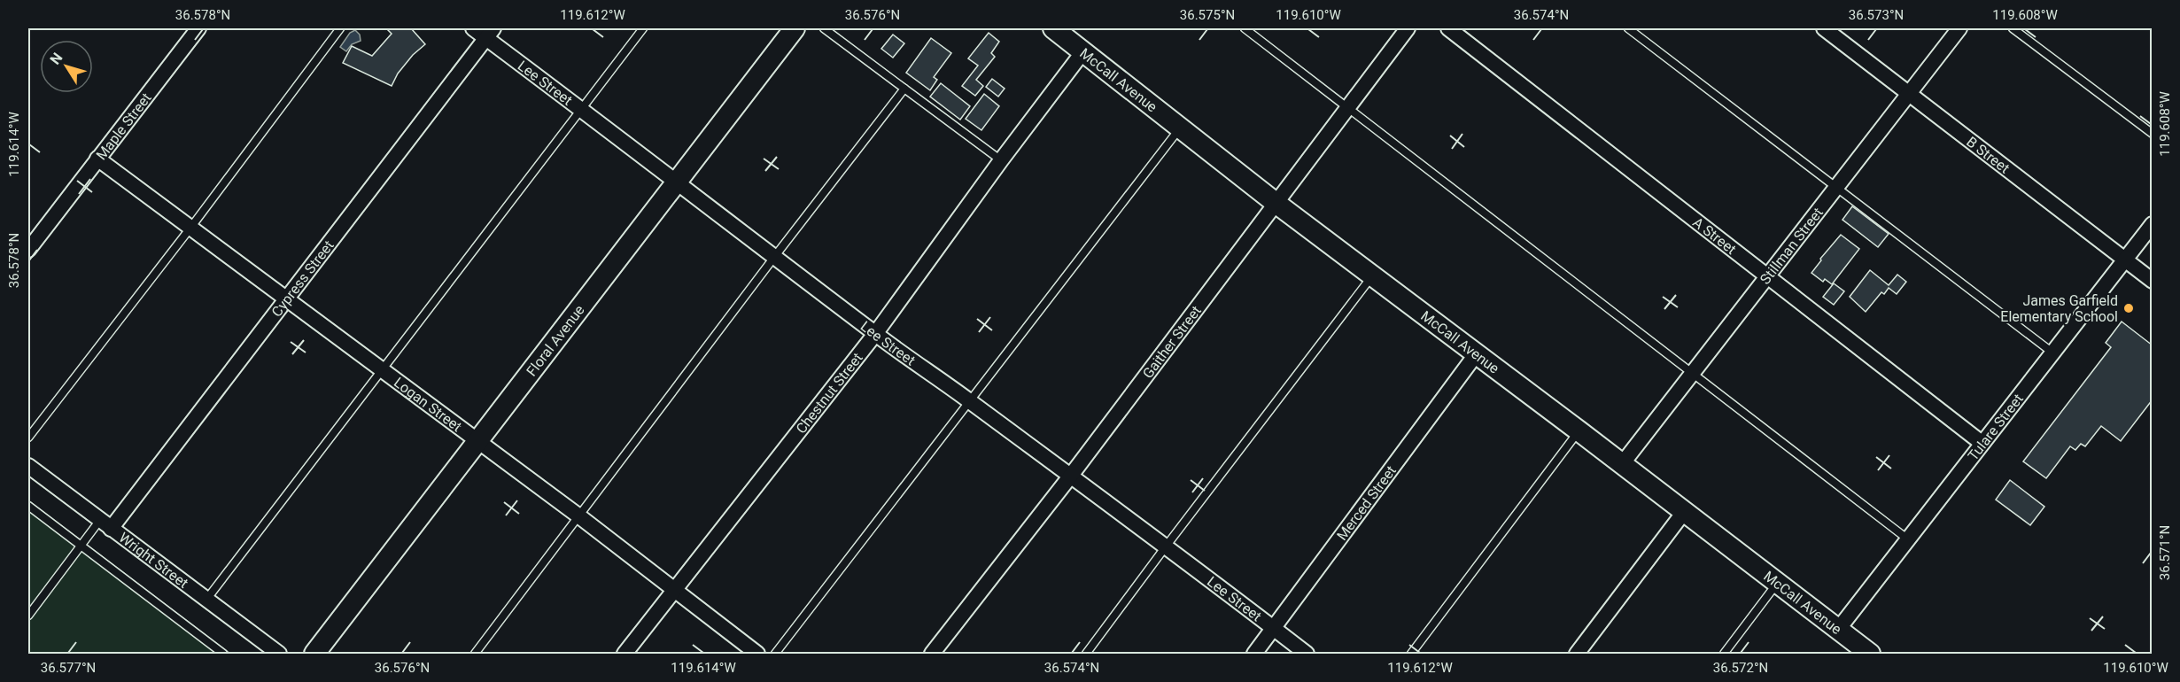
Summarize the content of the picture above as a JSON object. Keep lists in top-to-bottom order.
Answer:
{
  "streets": {
    "main road": ["McCall Avenue", "Floral Avenue"],
    "street": [
      "Lee Street",
      "Maple Street",
      "B Street",
      "A Street",
      "Stillman Street",
      "Cypress Street",
      "Gaither Street",
      "Chestnut Street",
      "Logan Street",
      "Tulare Street",
      "Merced Street",
      "Wright Street"
    ]
  },
  "crossings": [
    ["McCall Avenue", "Stillman Street"],
    ["McCall Avenue", "Gaither Street"],
    ["McCall Avenue", "Chestnut Street"],
    ["McCall Avenue", "Tulare Street"],
    ["McCall Avenue", "Merced Street"],
    ["Lee Street", "Cypress Street"],
    ["Lee Street", "Floral Avenue"],
    ["Lee Street", "Gaither Street"],
    ["Lee Street", "Chestnut Street"],
    ["Lee Street", "Merced Street"],
    ["Maple Street", "Logan Street"],
    ["B Street", "Stillman Street"],
    ["B Street", "Tulare Street"],
    ["A Street", "Stillman Street"],
    ["A Street", "Tulare Street"],
    ["Cypress Street", "Logan Street"],
    ["Cypress Street", "Wright Street"],
    ["Floral Avenue", "Logan Street"],
    ["Chestnut Street", "Logan Street"]
  ],
  "places": ["James Garfield Elementary School"],
  "north": "top left",
  "coordinates": [
    "36.578°N",
    "119.612°W",
    "36.576°N",
    "36.575°N",
    "119.610°W",
    "36.574°N",
    "36.573°N",
    "119.608°W",
    "119.614°W",
    "36.571°N",
    "36.577°N",
    "36.572°N"
  ]
}
